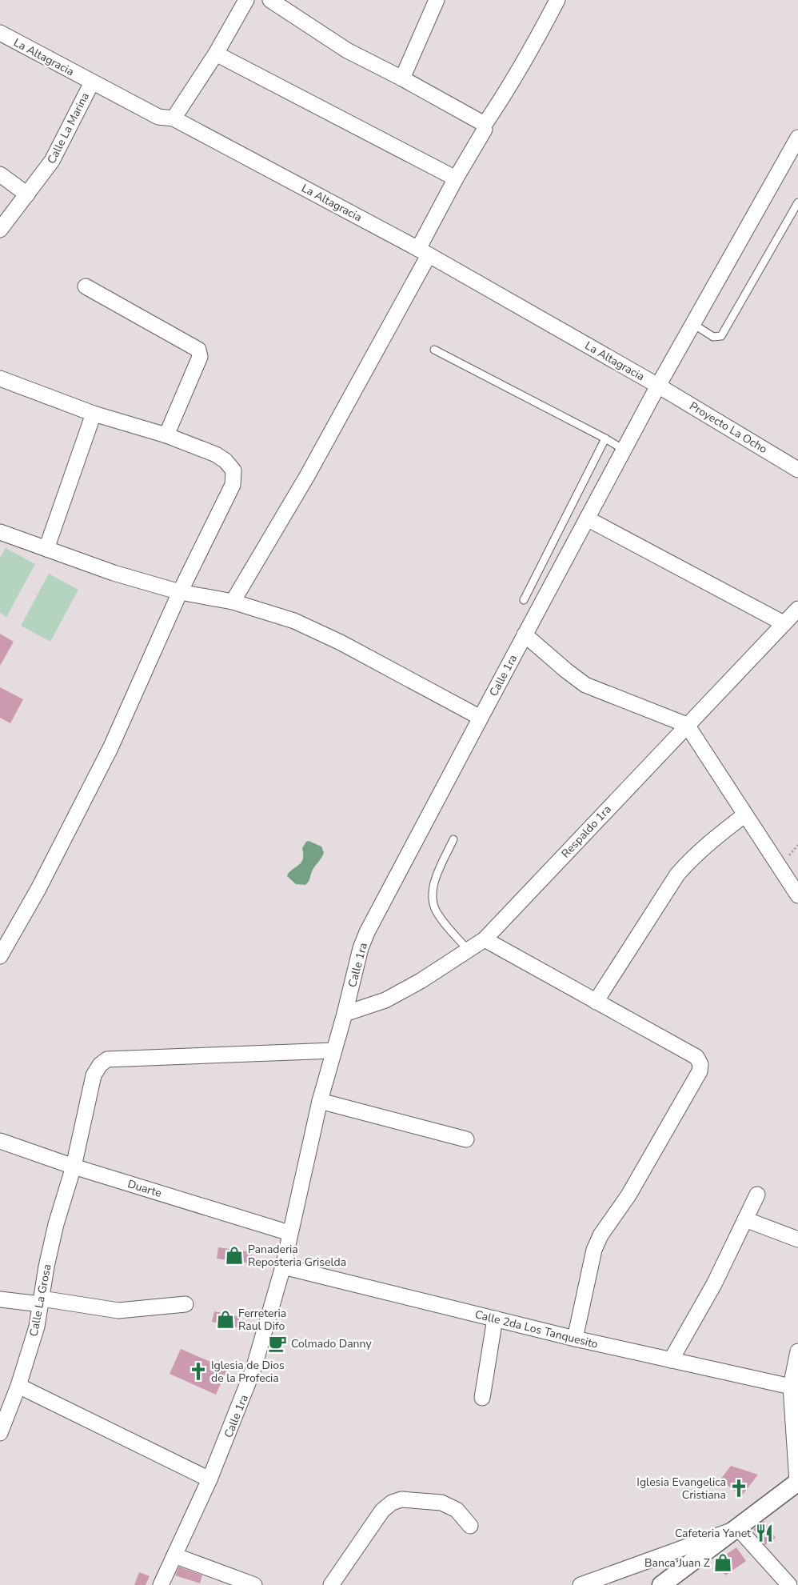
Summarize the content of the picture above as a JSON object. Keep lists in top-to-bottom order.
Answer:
{
  "streets": {
    "street": [
      "La Altagracia",
      "Calle La Marina",
      "Proyecto La Ocho",
      "Calle 1ra",
      "Respaldo 1ra",
      "Duarte",
      "Calle La Grosa",
      "Calle 2da Los Tanquesito"
    ]
  },
  "crossings": [
    ["La Altagracia", "Calle La Marina"],
    ["La Altagracia", "Proyecto La Ocho"],
    ["La Altagracia", "Calle 1ra"],
    ["Proyecto La Ocho", "Calle 1ra"],
    ["Calle 1ra", "Respaldo 1ra"],
    ["Calle 1ra", "Duarte"],
    ["Calle 1ra", "Calle La Grosa"],
    ["Calle 1ra", "Calle 2da Los Tanquesito"],
    ["Duarte", "Calle La Grosa"]
  ],
  "places": {
    "shop": ["Panaderia Reposteria Griselda", "Ferreteria Raul Difo", "Banca Juan Z"],
    "cafe": ["Colmado Danny"],
    "church": ["Iglesia de Dios de la Profecia", "Iglesia Evangelica Cristiana"],
    "restaurant": ["Cafeteria Yanet"]
  }
}
